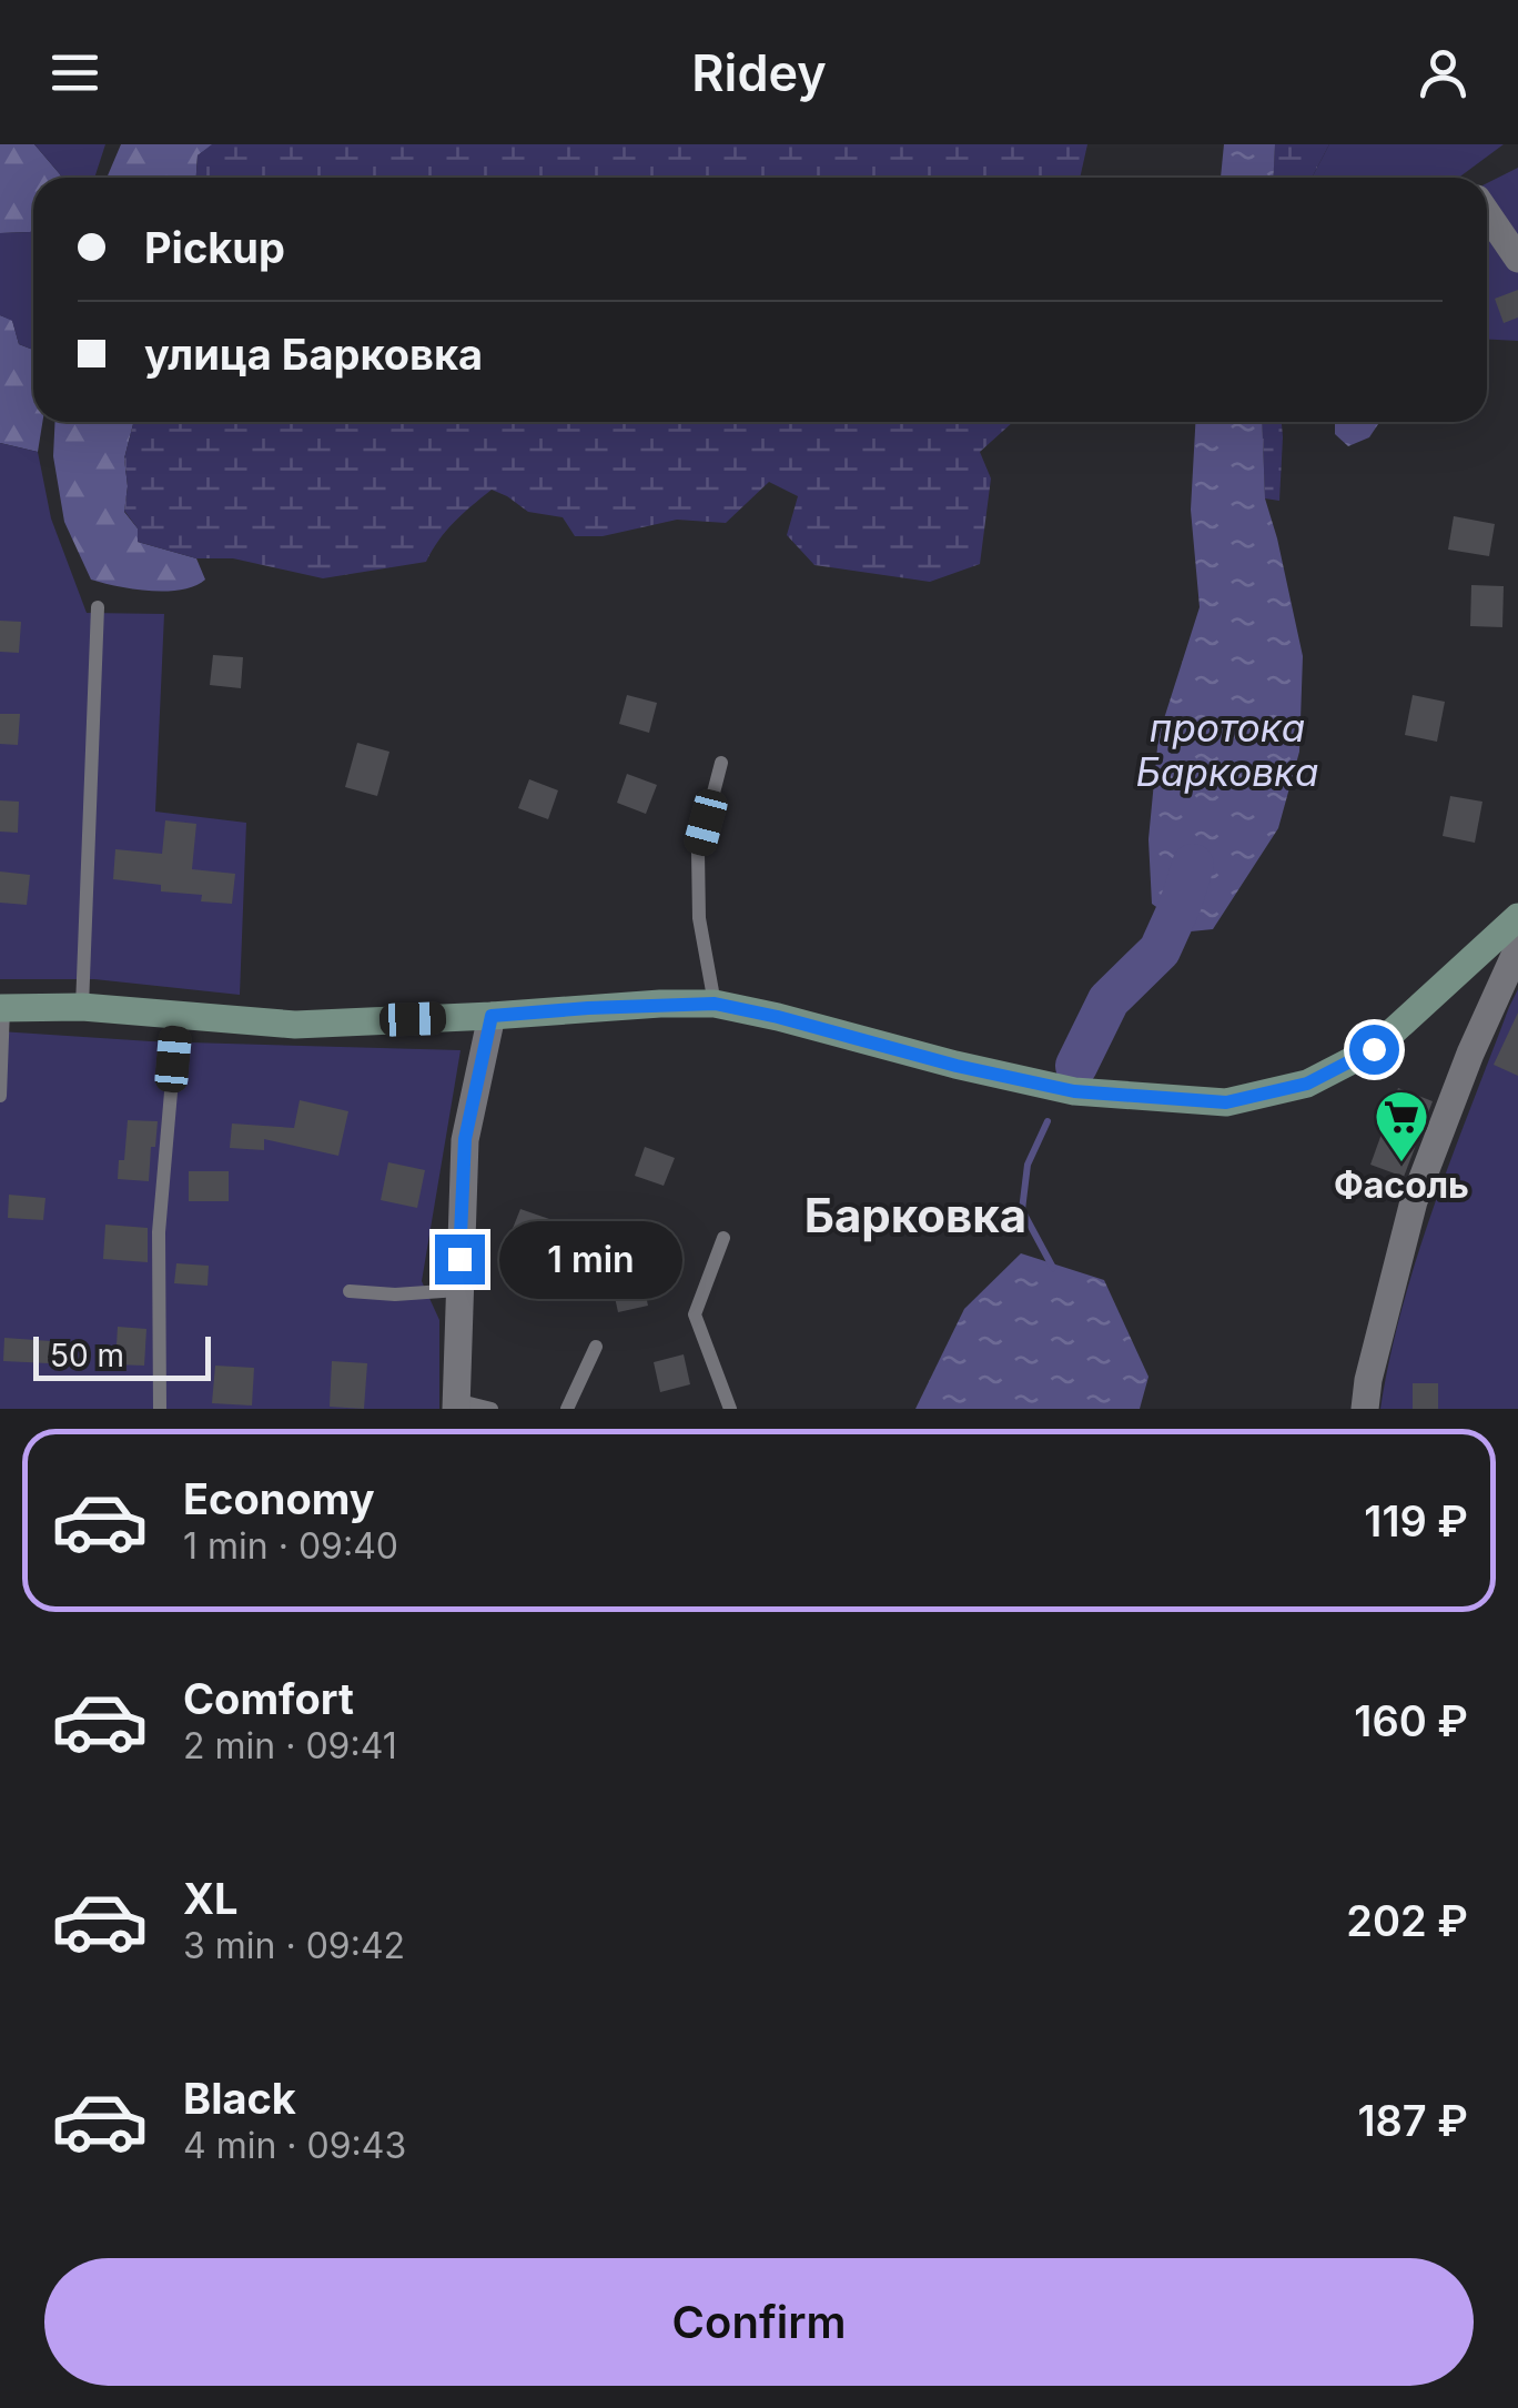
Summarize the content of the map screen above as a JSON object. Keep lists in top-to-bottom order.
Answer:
{
  "districts": ["Барковка"],
  "water": ["протока Барковка"],
  "places": {
    "supermarket": ["Фасоль"]
  },
  "scale_bar": "50 m",
  "page": {
    "header": "Ridey",
    "banner": ["Pickup", "улица Барковка"],
    "bubble": "1 min",
    "scale": "50 m",
    "list": [
      {
        "name": "Economy",
        "note": "1 min · 09:40",
        "value": "119 ₽"
      },
      {
        "name": "Comfort",
        "note": "2 min · 09:41",
        "value": "160 ₽"
      },
      {
        "name": "XL",
        "note": "3 min · 09:42",
        "value": "202 ₽"
      },
      {
        "name": "Black",
        "note": "4 min · 09:43",
        "value": "187 ₽"
      }
    ],
    "buttons": "Confirm"
  }
}
